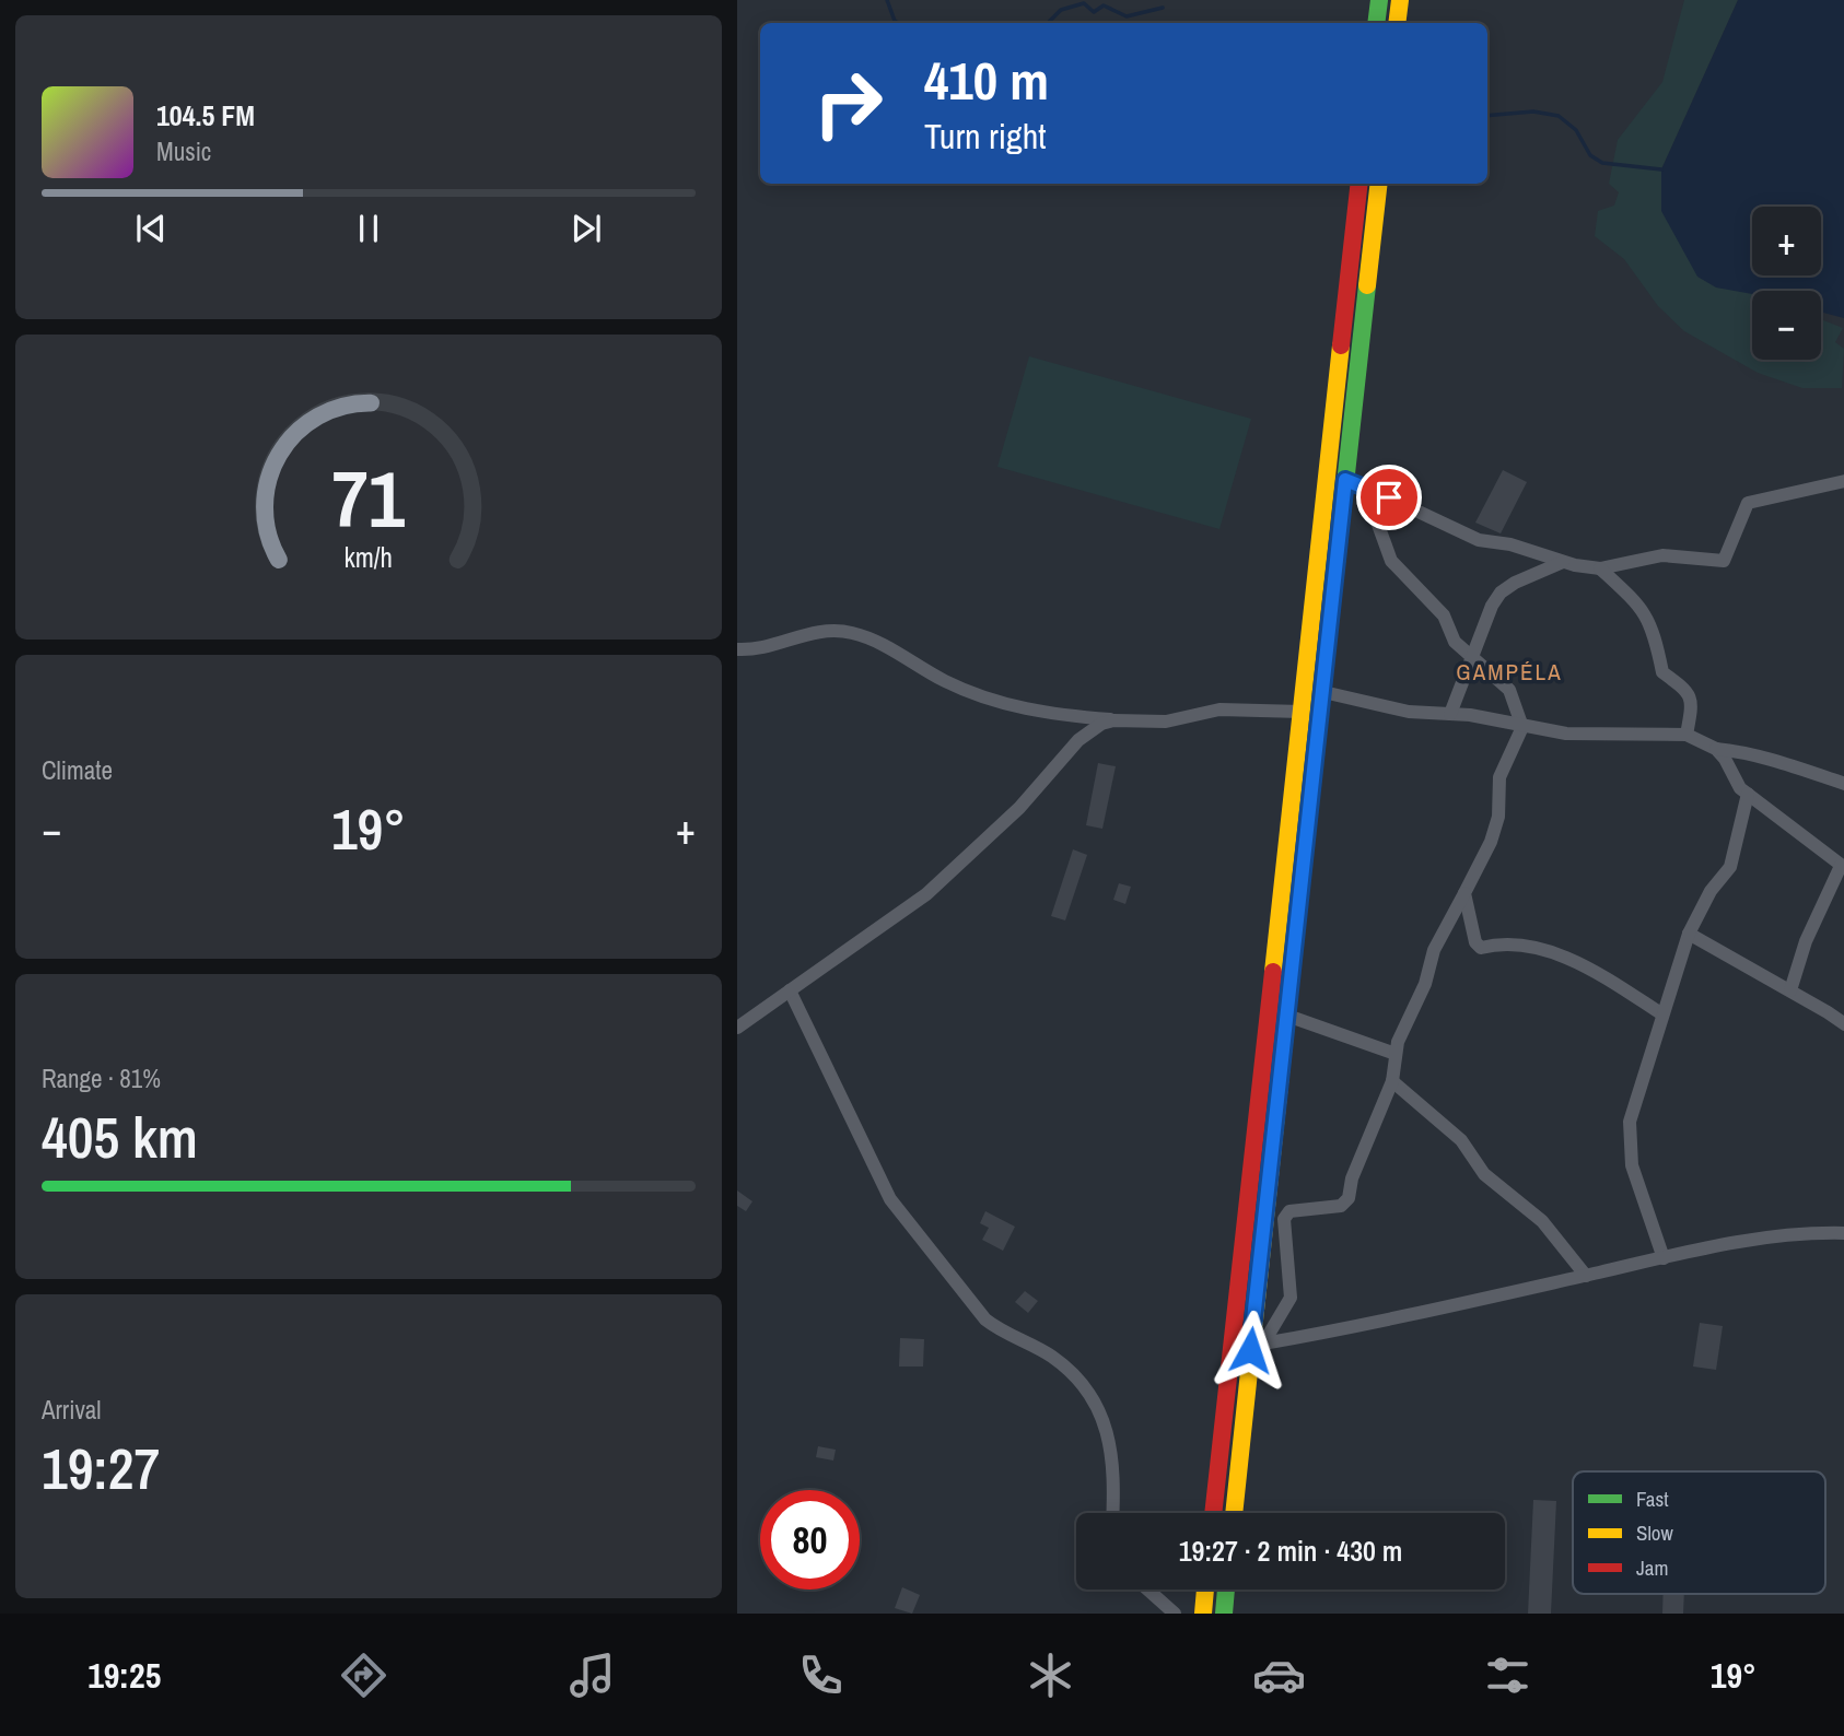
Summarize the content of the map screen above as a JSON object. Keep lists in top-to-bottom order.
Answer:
{
  "districts": ["GAMPÉLA"],
  "legend": ["Fast", "Slow", "Jam"],
  "page": {
    "turn": ["410 m", "Turn right"],
    "song": ["104.5 FM", "Music"],
    "map_buttons": ["+", "−"],
    "tile": [
      "Climate",
      ["Range · 81%", "405 km"],
      ["Arrival", "19:27"]
    ],
    "heat": ["−", "19°", "+"],
    "limit": "80",
    "trip": "19:27 · 2 min · 430 m",
    "tabs": ["19:25", "19°"],
    "gauge": ["71", "km/h"]
  }
}
